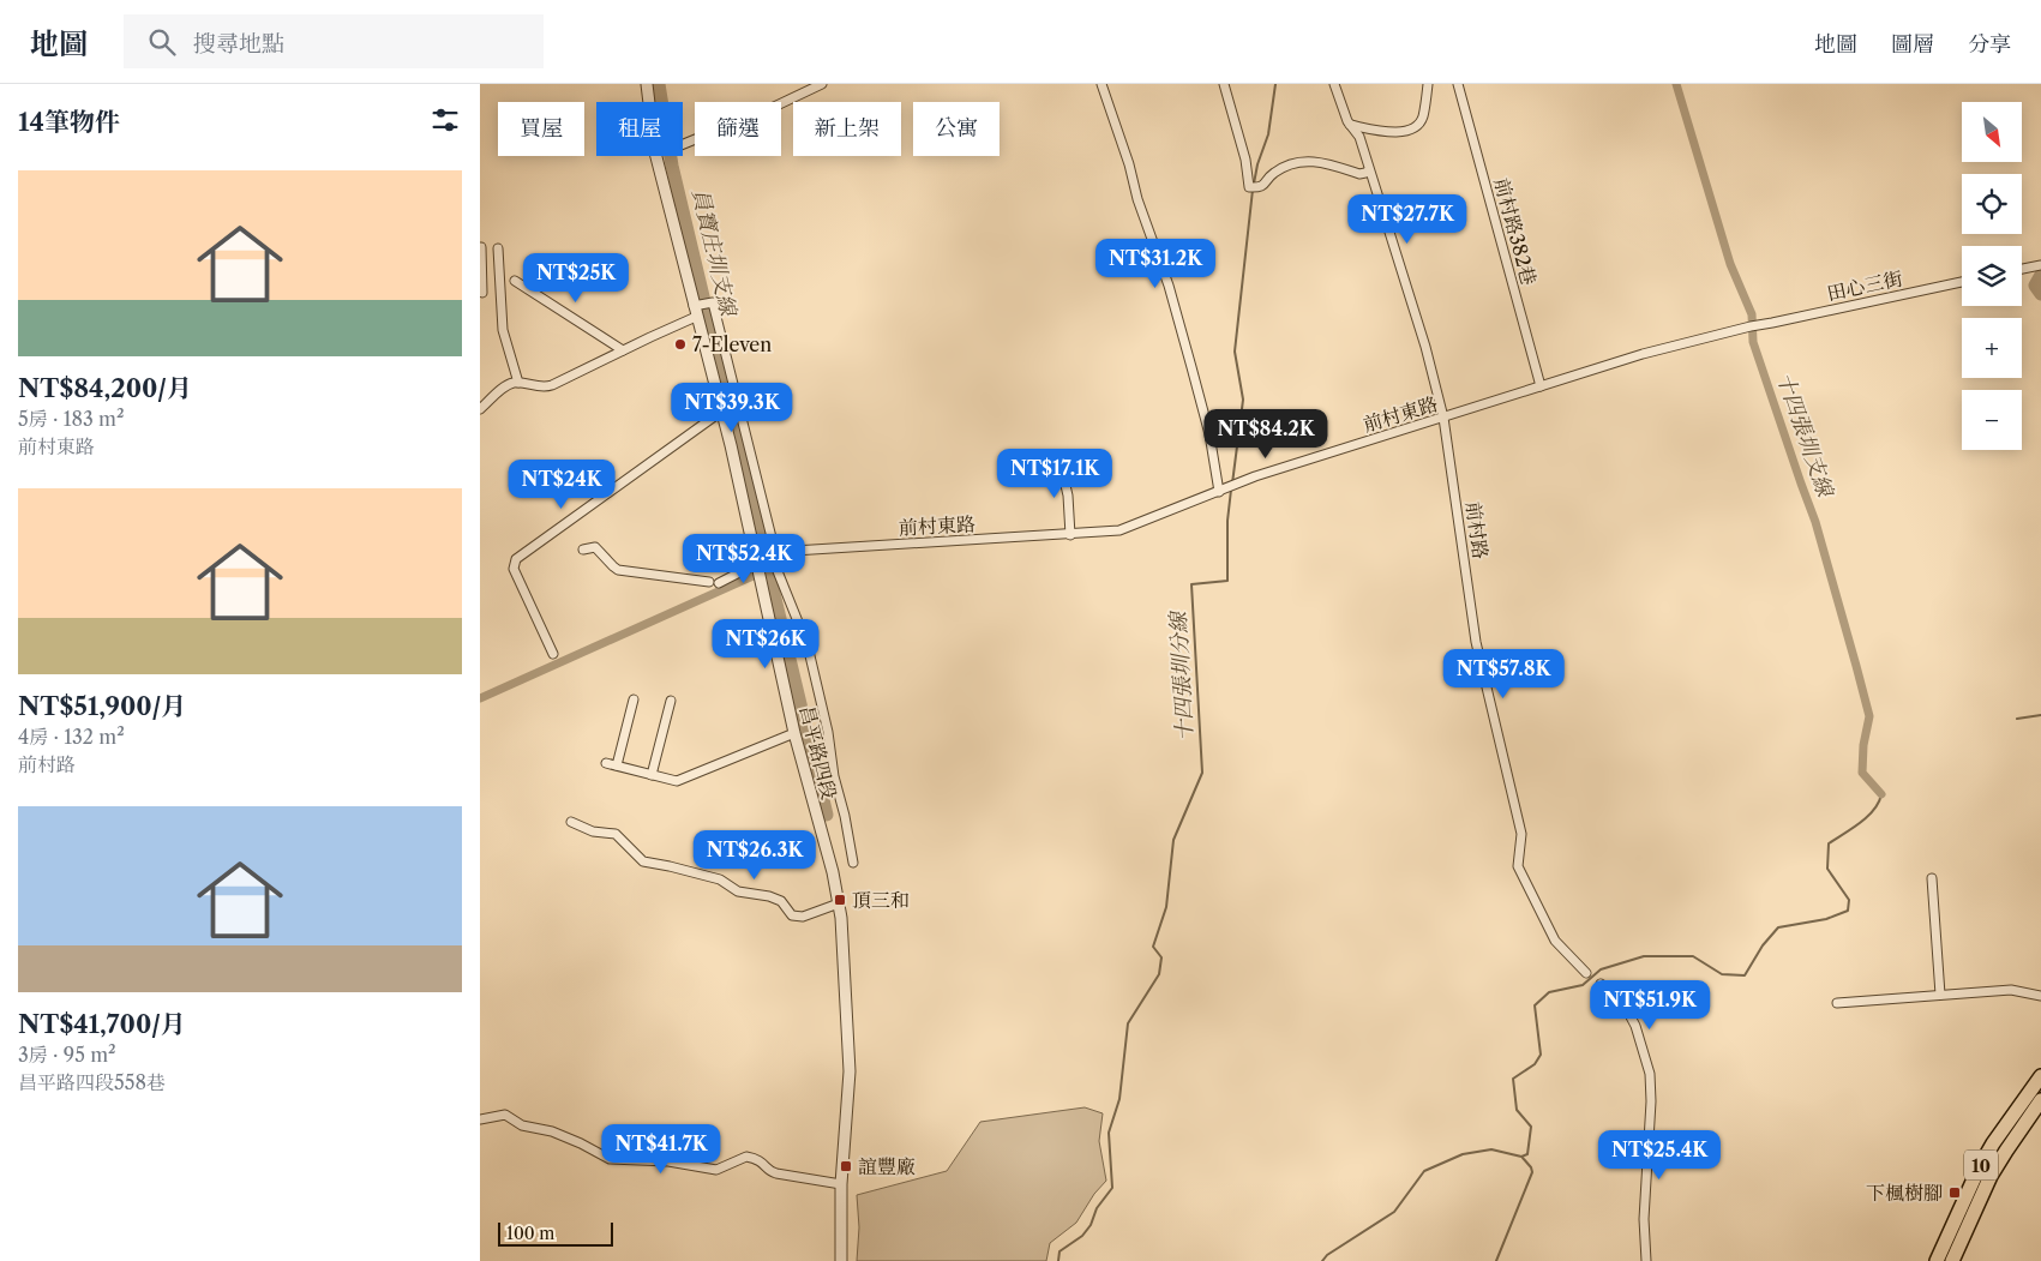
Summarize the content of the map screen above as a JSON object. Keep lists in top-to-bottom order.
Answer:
{
  "streets": {
    "main road": ["10"],
    "street": [
      "前村路382巷",
      "田心三街",
      "前村東路",
      "前村路",
      "昌平路四段"
    ]
  },
  "crossings": [
    ["前村路382巷", "前村東路"],
    ["田心三街", "前村東路"],
    ["前村東路", "前村路"]
  ],
  "water": ["員寶庄圳支線", "十四張圳支線", "十四張圳分線"],
  "places": {
    "other": ["7-Eleven"],
    "transit": ["頂三和", "誼豐廠", "下楓樹腳"]
  },
  "scale_bar": "100 m",
  "north": "bottom right",
  "page": {
    "header": "地圖",
    "search": "搜尋地點",
    "nav": ["地圖", "圖層", "分享"],
    "heading": "14筆物件",
    "map_buttons": ["+", "−"],
    "chip": [
      "買屋",
      "租屋",
      "篩選",
      "新上架",
      "公寓"
    ],
    "list": [
      {
        "name": "NT$84,200/月",
        "note": "5房 · 183 m² · 前村東路"
      },
      {
        "name": "NT$51,900/月",
        "note": "4房 · 132 m² · 前村路"
      },
      {
        "name": "NT$41,700/月",
        "note": "3房 · 95 m² · 昌平路四段558巷"
      }
    ],
    "price": [
      "NT$27.7K",
      "NT$31.2K",
      "NT$25K",
      "NT$39.3K",
      "NT$84.2K",
      "NT$17.1K",
      "NT$24K",
      "NT$52.4K",
      "NT$26K",
      "NT$57.8K",
      "NT$26.3K",
      "NT$51.9K",
      "NT$41.7K",
      "NT$25.4K"
    ],
    "scale": "100 m"
  }
}
